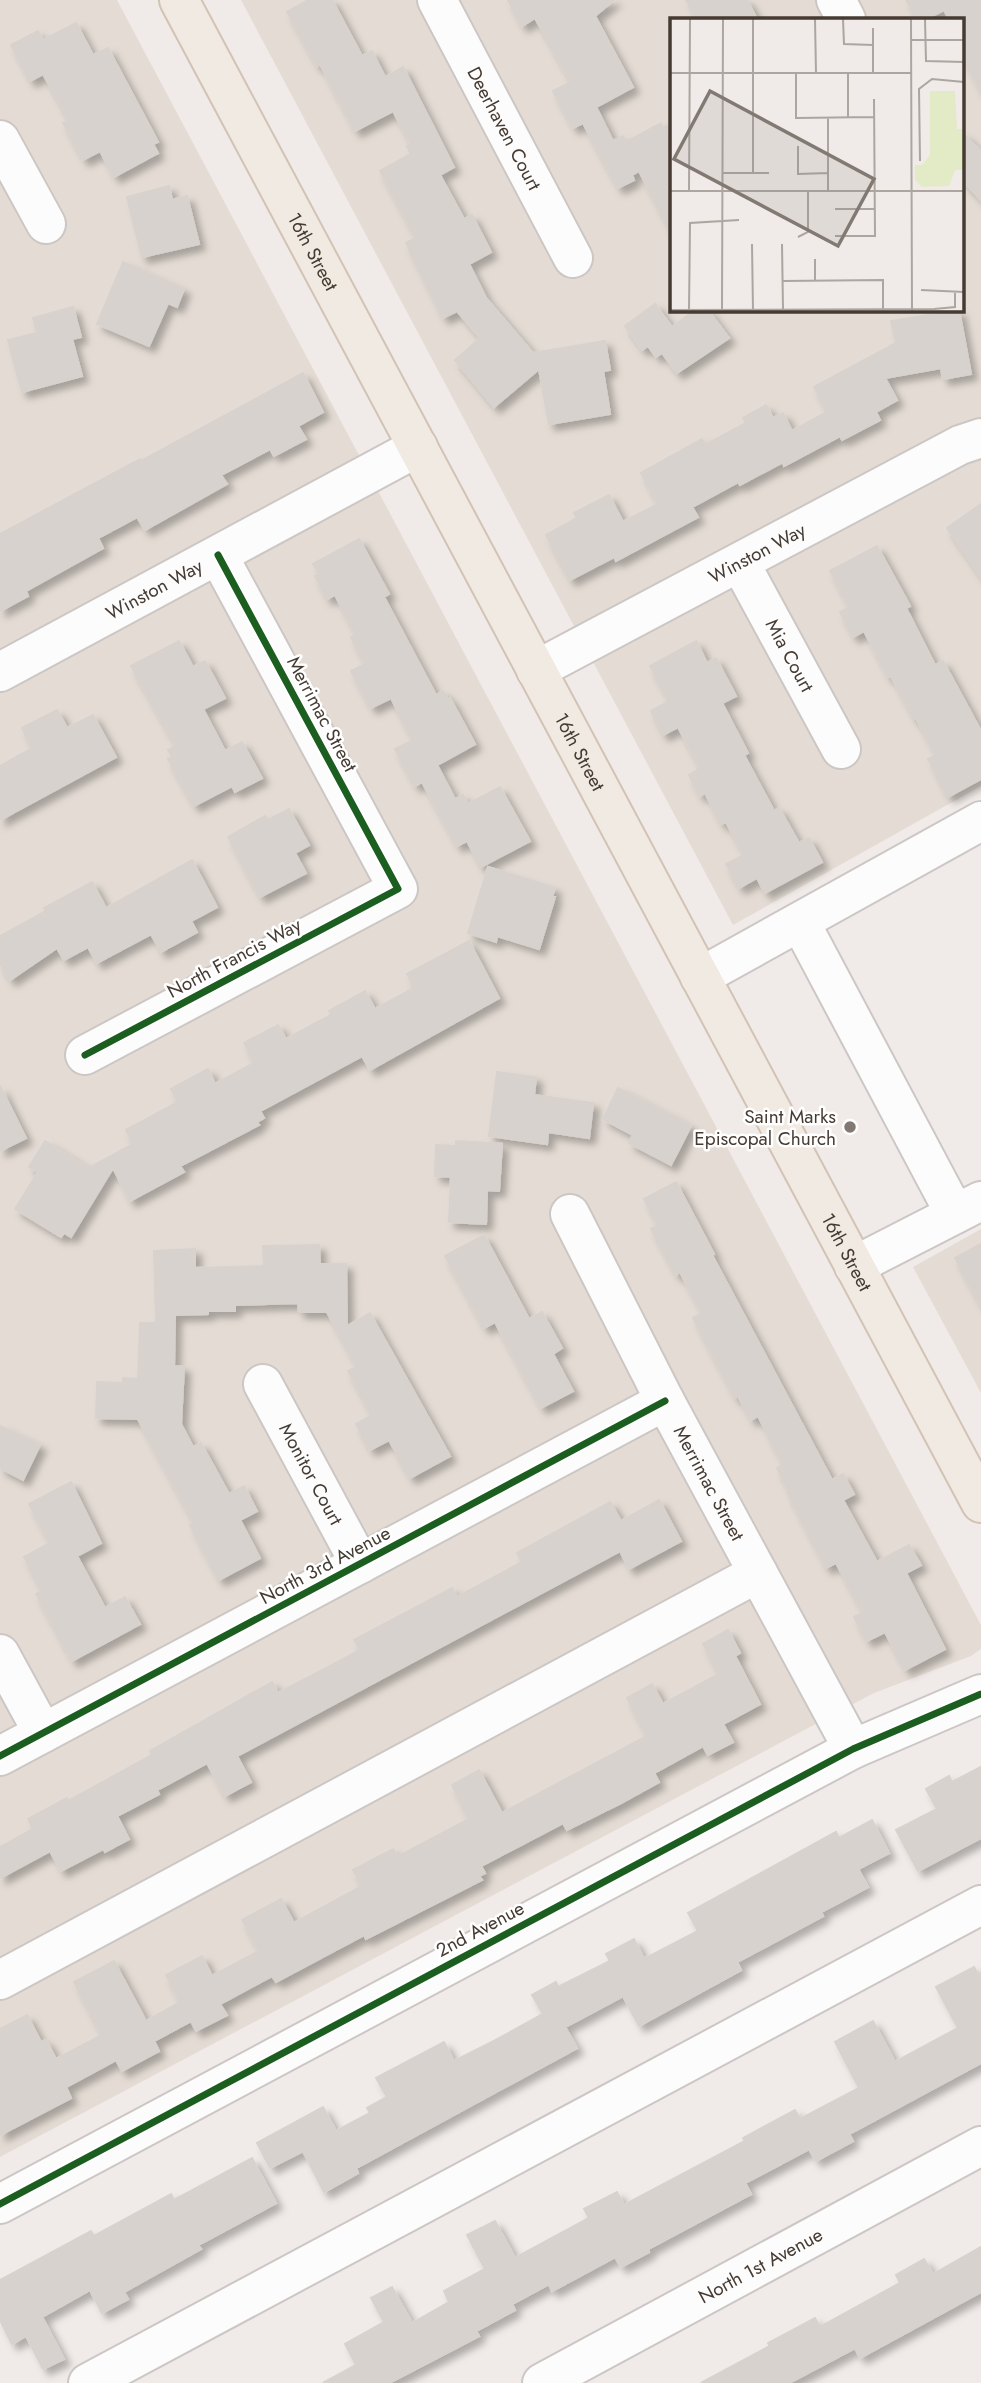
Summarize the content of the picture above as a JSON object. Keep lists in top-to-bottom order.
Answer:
{
  "streets": {
    "main road": ["16th Street"],
    "street": [
      "Deerhaven Court",
      "Winston Way",
      "Mia Court",
      "Merrimac Street",
      "North Francis Way",
      "Monitor Court",
      "North 3rd Avenue",
      "2nd Avenue",
      "North 1st Avenue"
    ]
  },
  "crossings": [
    ["16th Street", "Winston Way"],
    ["Winston Way", "Mia Court"],
    ["Winston Way", "Merrimac Street"],
    ["Merrimac Street", "North Francis Way"],
    ["Merrimac Street", "North 3rd Avenue"],
    ["Merrimac Street", "2nd Avenue"],
    ["Monitor Court", "North 3rd Avenue"]
  ],
  "places": ["Saint Marks Episcopal Church"]
}
